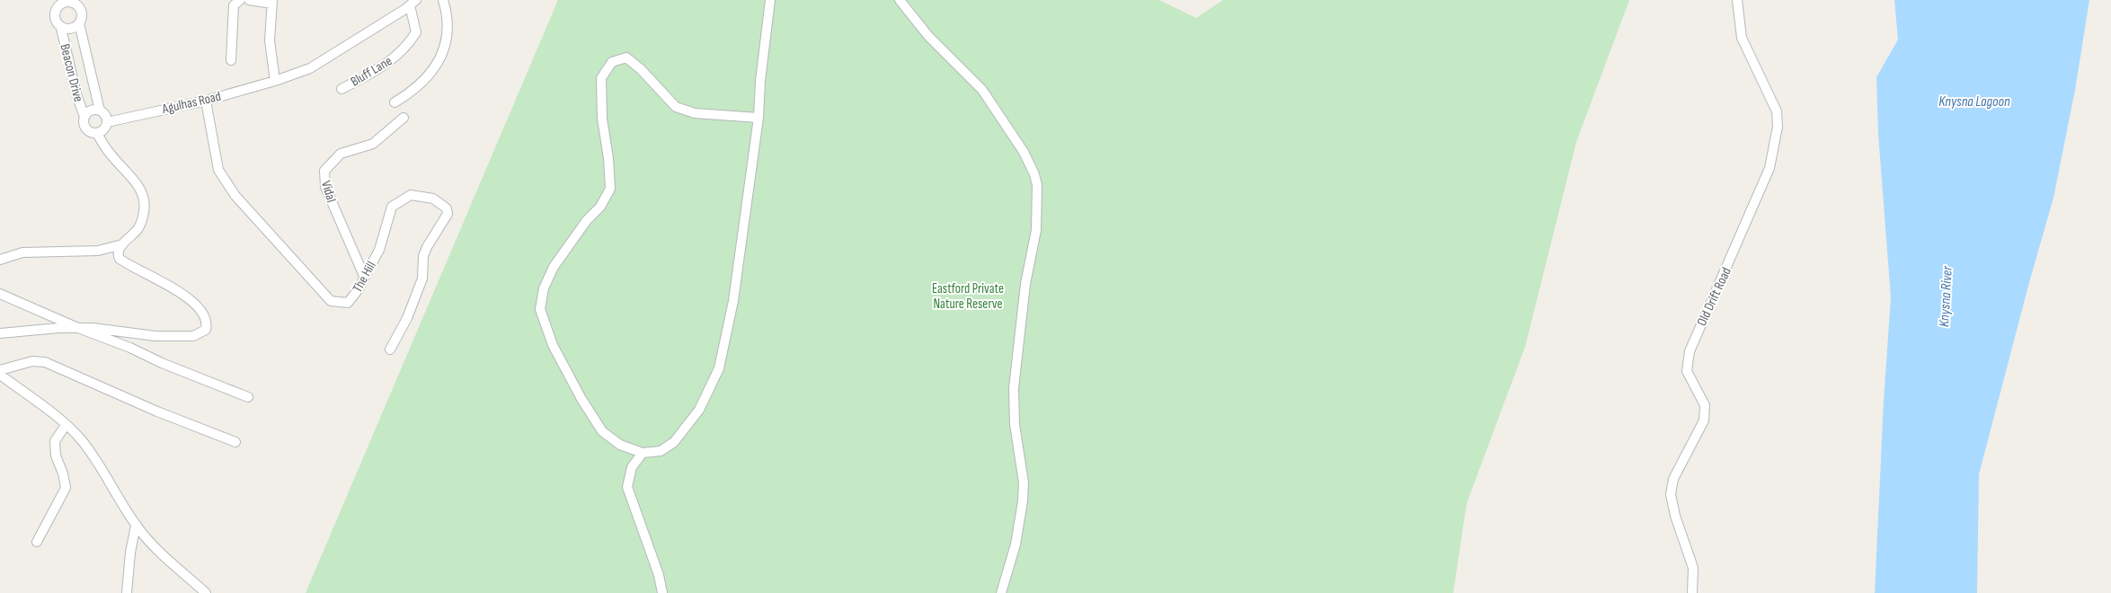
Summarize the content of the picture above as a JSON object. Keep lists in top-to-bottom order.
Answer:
{
  "streets": {
    "street": [
      "Bluff Lane",
      "Beacon Drive",
      "Agulhas Road",
      "Vidal",
      "The Hill",
      "Old Drift Road"
    ]
  },
  "crossings": [
    ["Bluff Lane", "Agulhas Road"],
    ["Beacon Drive", "Agulhas Road"],
    ["Agulhas Road", "The Hill"],
    ["Vidal", "The Hill"]
  ],
  "water": ["Knysna Lagoon", "Knysna River"],
  "parks": ["Eastford Private Nature Reserve"]
}
